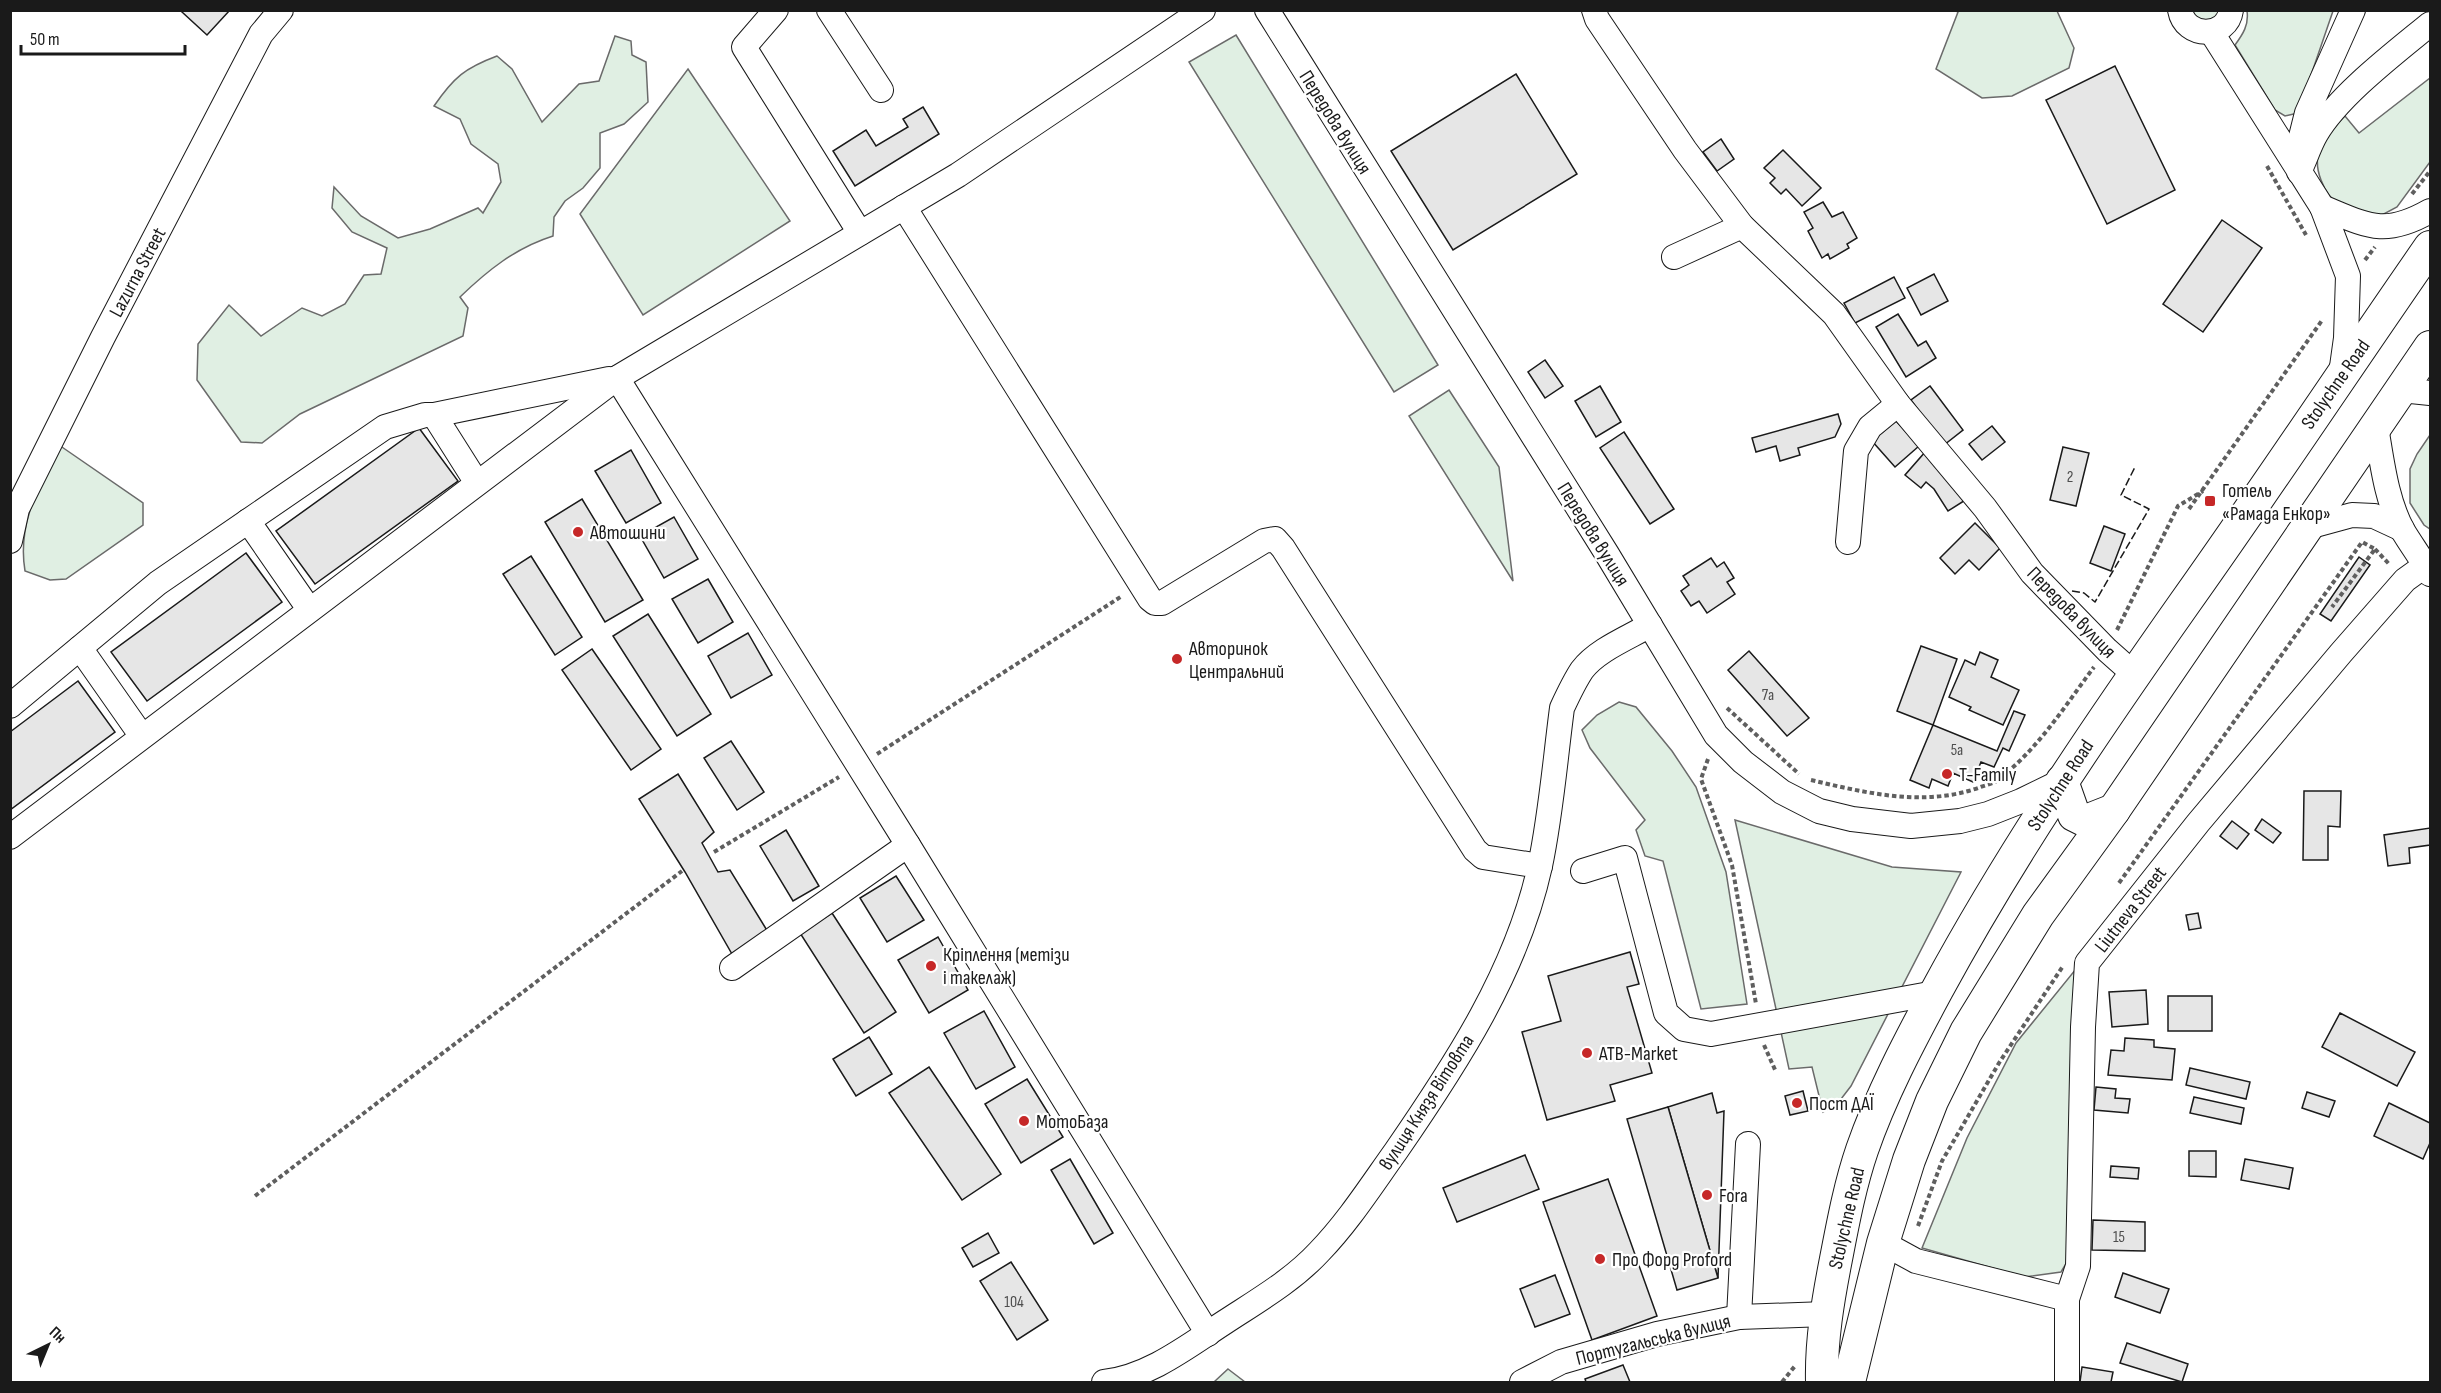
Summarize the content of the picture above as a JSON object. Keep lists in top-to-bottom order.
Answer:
{
  "streets": {
    "main road": ["Stolychne Road"],
    "street": [
      "Передова вулиця",
      "Lazurna Street",
      "Liutneva Street",
      "вулиця Князя Вітовта",
      "Португальська вулиця"
    ]
  },
  "crossings": [
    ["Передова вулиця", "Stolychne Road"],
    ["Передова вулиця", "вулиця Князя Вітовта"],
    ["Stolychne Road", "Португальська вулиця"]
  ],
  "places": {
    "transit": ["Готель «Рамада Енкор»"],
    "other": [
      "Автошини",
      "Авторинок Центральний",
      "T-Family",
      "Кріплення (метізи і такелаж)",
      "ATB-Market",
      "Пост ДАЇ",
      "МотоБаза",
      "Fora",
      "Про Форд Proford"
    ]
  },
  "house_numbers": [
    "2",
    "7а",
    "5а",
    "15",
    "104"
  ],
  "scale_bar": "50 m",
  "north": "top right"
}
